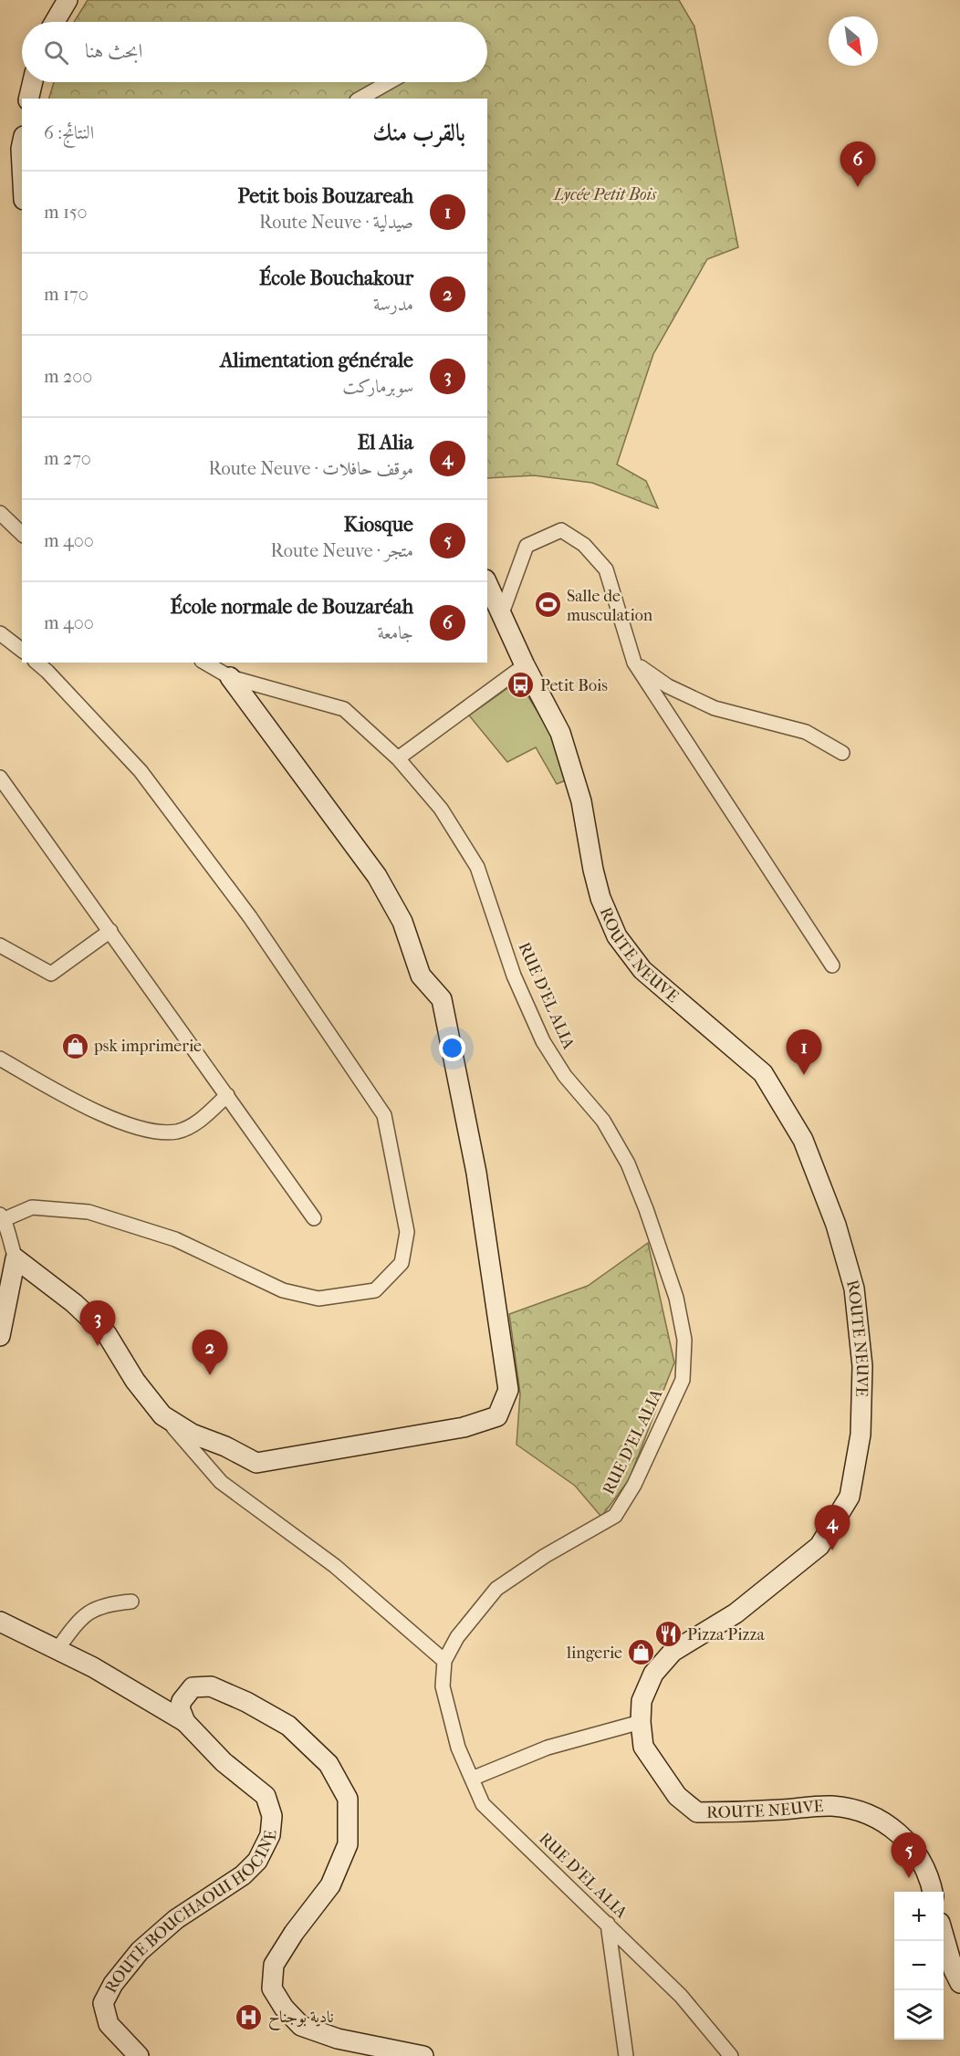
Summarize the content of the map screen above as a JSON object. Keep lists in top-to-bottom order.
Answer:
{
  "streets": {
    "street": ["ROUTE NEUVE", "RUE D'EL ALIA", "ROUTE BOUCHAOUI HOCINE"]
  },
  "parks": ["Lycée Petit Bois"],
  "places": {
    "sports": ["Salle de musculation"],
    "bus stop": ["Petit Bois"],
    "shop": ["psk imprimerie", "lingerie"],
    "restaurant": ["Pizza Pizza"],
    "hospital": ["نادية بوجناح"]
  },
  "north": "bottom right",
  "page": {
    "search": "ابحث هنا",
    "heading": ["بالقرب منك", "النتائج: 6"],
    "pins": [
      "6",
      "1",
      "3",
      "2",
      "4",
      "5"
    ],
    "list": [
      {
        "mark": "1",
        "name": "Petit bois Bouzareah",
        "note": "صيدلية · Route Neuve",
        "value": "150 m"
      },
      {
        "mark": "2",
        "name": "École Bouchakour",
        "note": "مدرسة",
        "value": "170 m"
      },
      {
        "mark": "3",
        "name": "Alimentation générale",
        "note": "سوبرماركت",
        "value": "200 m"
      },
      {
        "mark": "4",
        "name": "El Alia",
        "note": "موقف حافلات · Route Neuve",
        "value": "270 m"
      },
      {
        "mark": "5",
        "name": "Kiosque",
        "note": "متجر · Route Neuve",
        "value": "400 m"
      },
      {
        "mark": "6",
        "name": "École normale de Bouzaréah",
        "note": "جامعة",
        "value": "400 m"
      }
    ],
    "map_buttons": ["+", "−"]
  }
}
